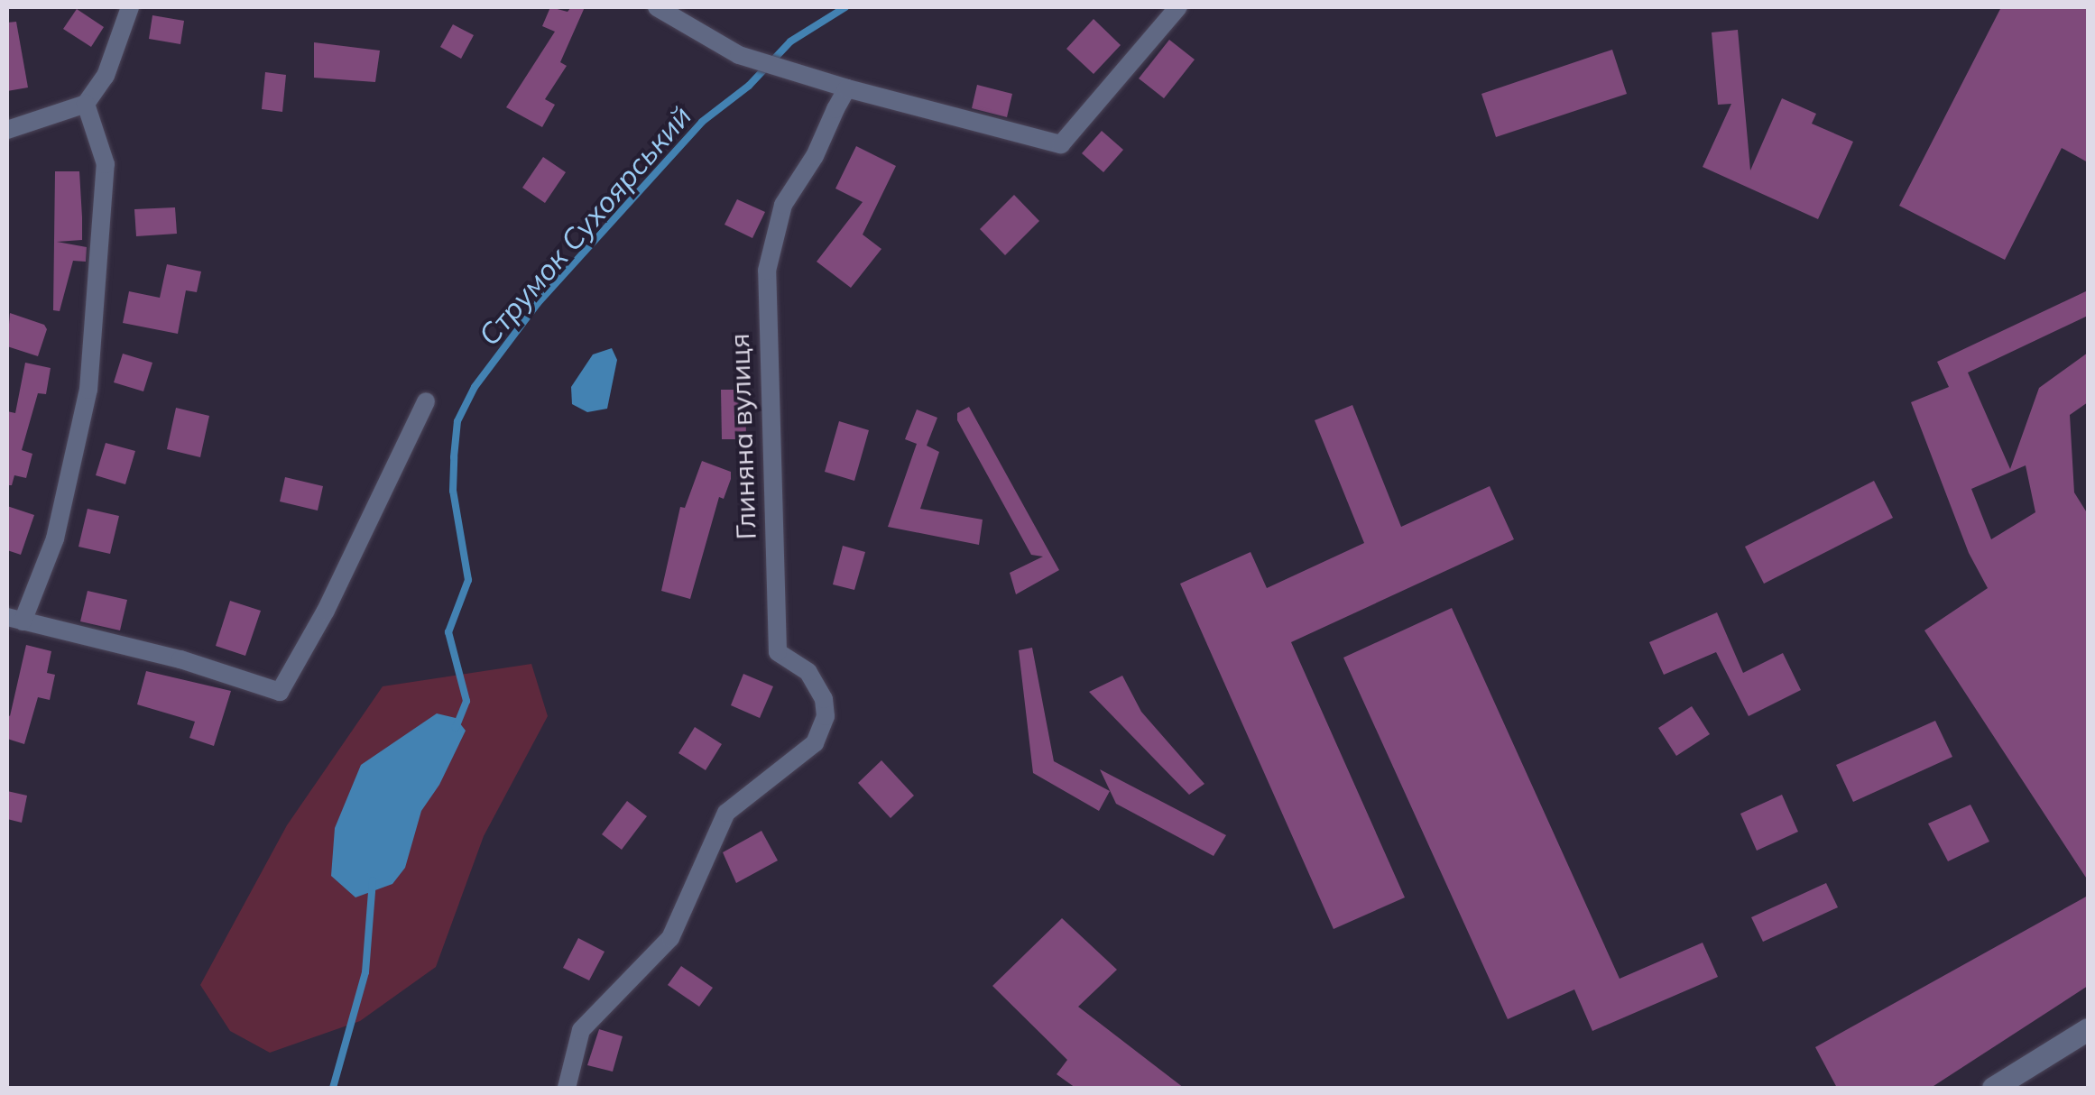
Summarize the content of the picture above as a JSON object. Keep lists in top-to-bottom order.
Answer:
{
  "streets": {
    "street": ["Глиняна вулиця"]
  },
  "water": ["Струмок Сухоярський"]
}
